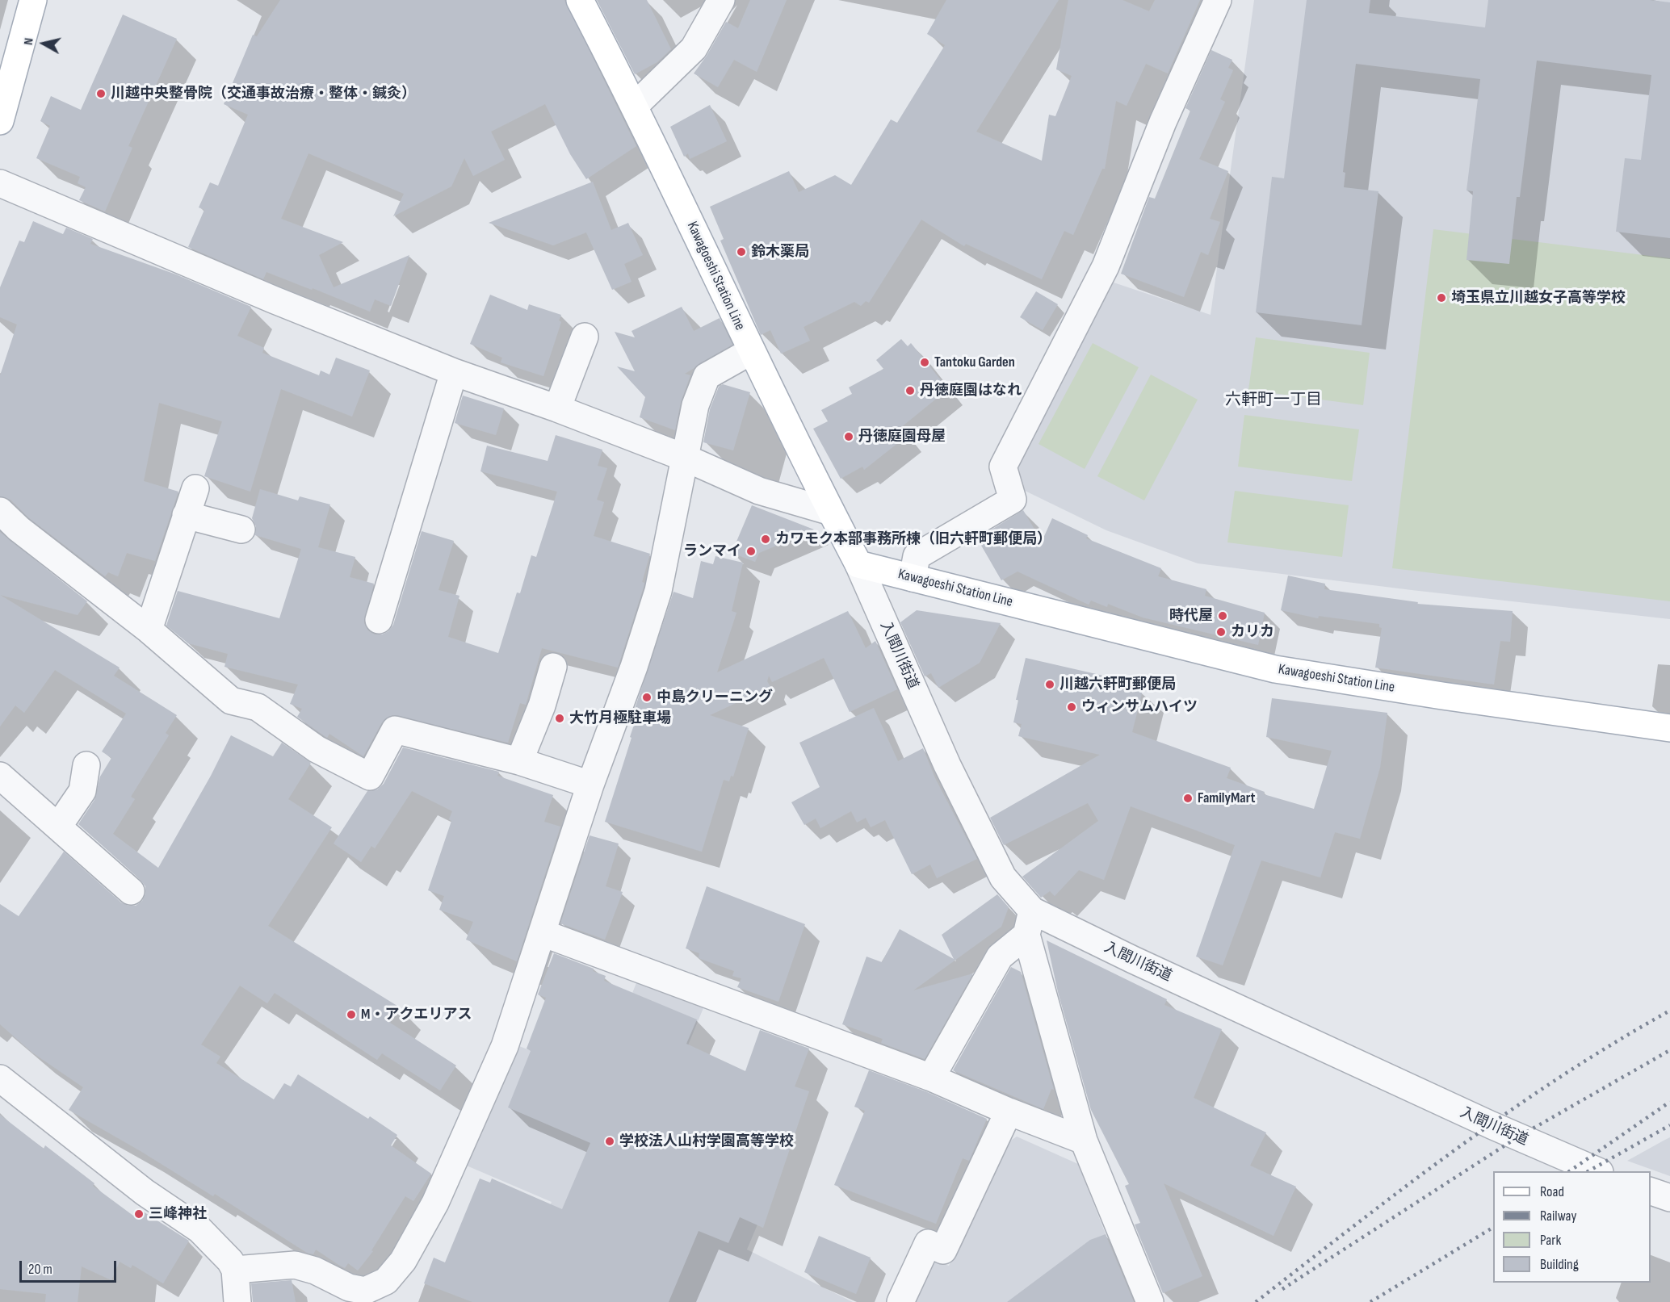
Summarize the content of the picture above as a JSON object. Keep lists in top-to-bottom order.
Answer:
{
  "streets": {
    "main road": ["Kawagoeshi Station Line"],
    "street": ["入間川街道"]
  },
  "crossings": [
    ["Kawagoeshi Station Line", "入間川街道"]
  ],
  "districts": ["六軒町一丁目"],
  "places": [
    "川越中央整骨院（交通事故治療・整体・鍼灸）",
    "鈴木薬局",
    "埼玉県立川越女子高等学校",
    "Tantoku Garden",
    "丹徳庭園はなれ",
    "丹徳庭園母屋",
    "カワモク本部事務所棟（旧六軒町郵便局）",
    "ランマイ",
    "時代屋",
    "カリカ",
    "川越六軒町郵便局",
    "中島クリーニング",
    "ウィンサムハイツ",
    "大竹月極駐車場",
    "FamilyMart",
    "M・アクエリアス",
    "学校法人山村学園高等学校",
    "三峰神社"
  ],
  "legend": [
    "Road",
    "Railway",
    "Park",
    "Building"
  ],
  "scale_bar": "20 m",
  "north": "left"
}
